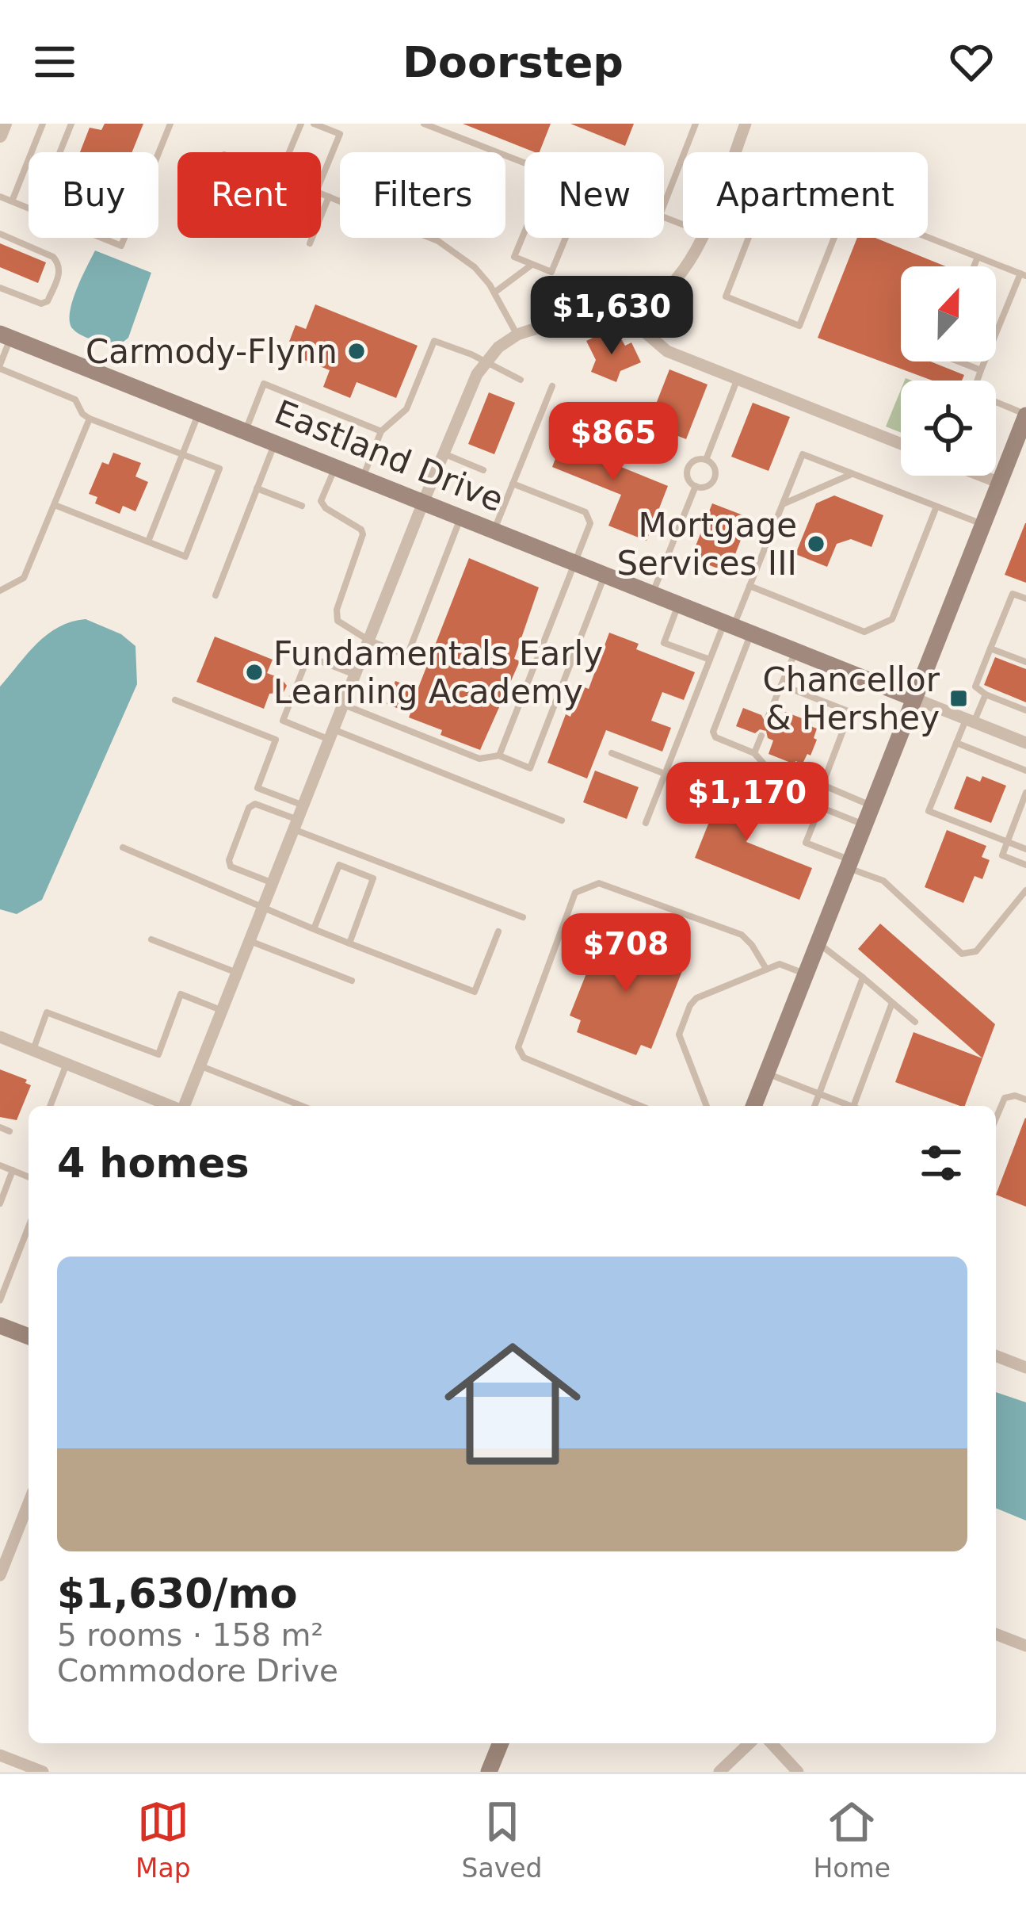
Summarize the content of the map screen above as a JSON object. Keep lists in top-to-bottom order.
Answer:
{
  "streets": {
    "main road": ["Eastland Drive"]
  },
  "places": {
    "other": ["Carmody-Flynn", "Mortgage Services III", "Fundamentals Early Learning Academy"],
    "transit": ["Chancellor & Hershey"]
  },
  "north": "top",
  "page": {
    "header": "Doorstep",
    "chip": [
      "Buy",
      "Rent",
      "Filters",
      "New",
      "Apartment"
    ],
    "price": [
      "$1,630",
      "$865",
      "$1,170",
      "$708"
    ],
    "heading": "4 homes",
    "list": [
      {
        "name": "$1,630/mo",
        "note": "5 rooms · 158 m² · Commodore Drive"
      }
    ],
    "tabs": ["Map", "Saved", "Home"]
  }
}
